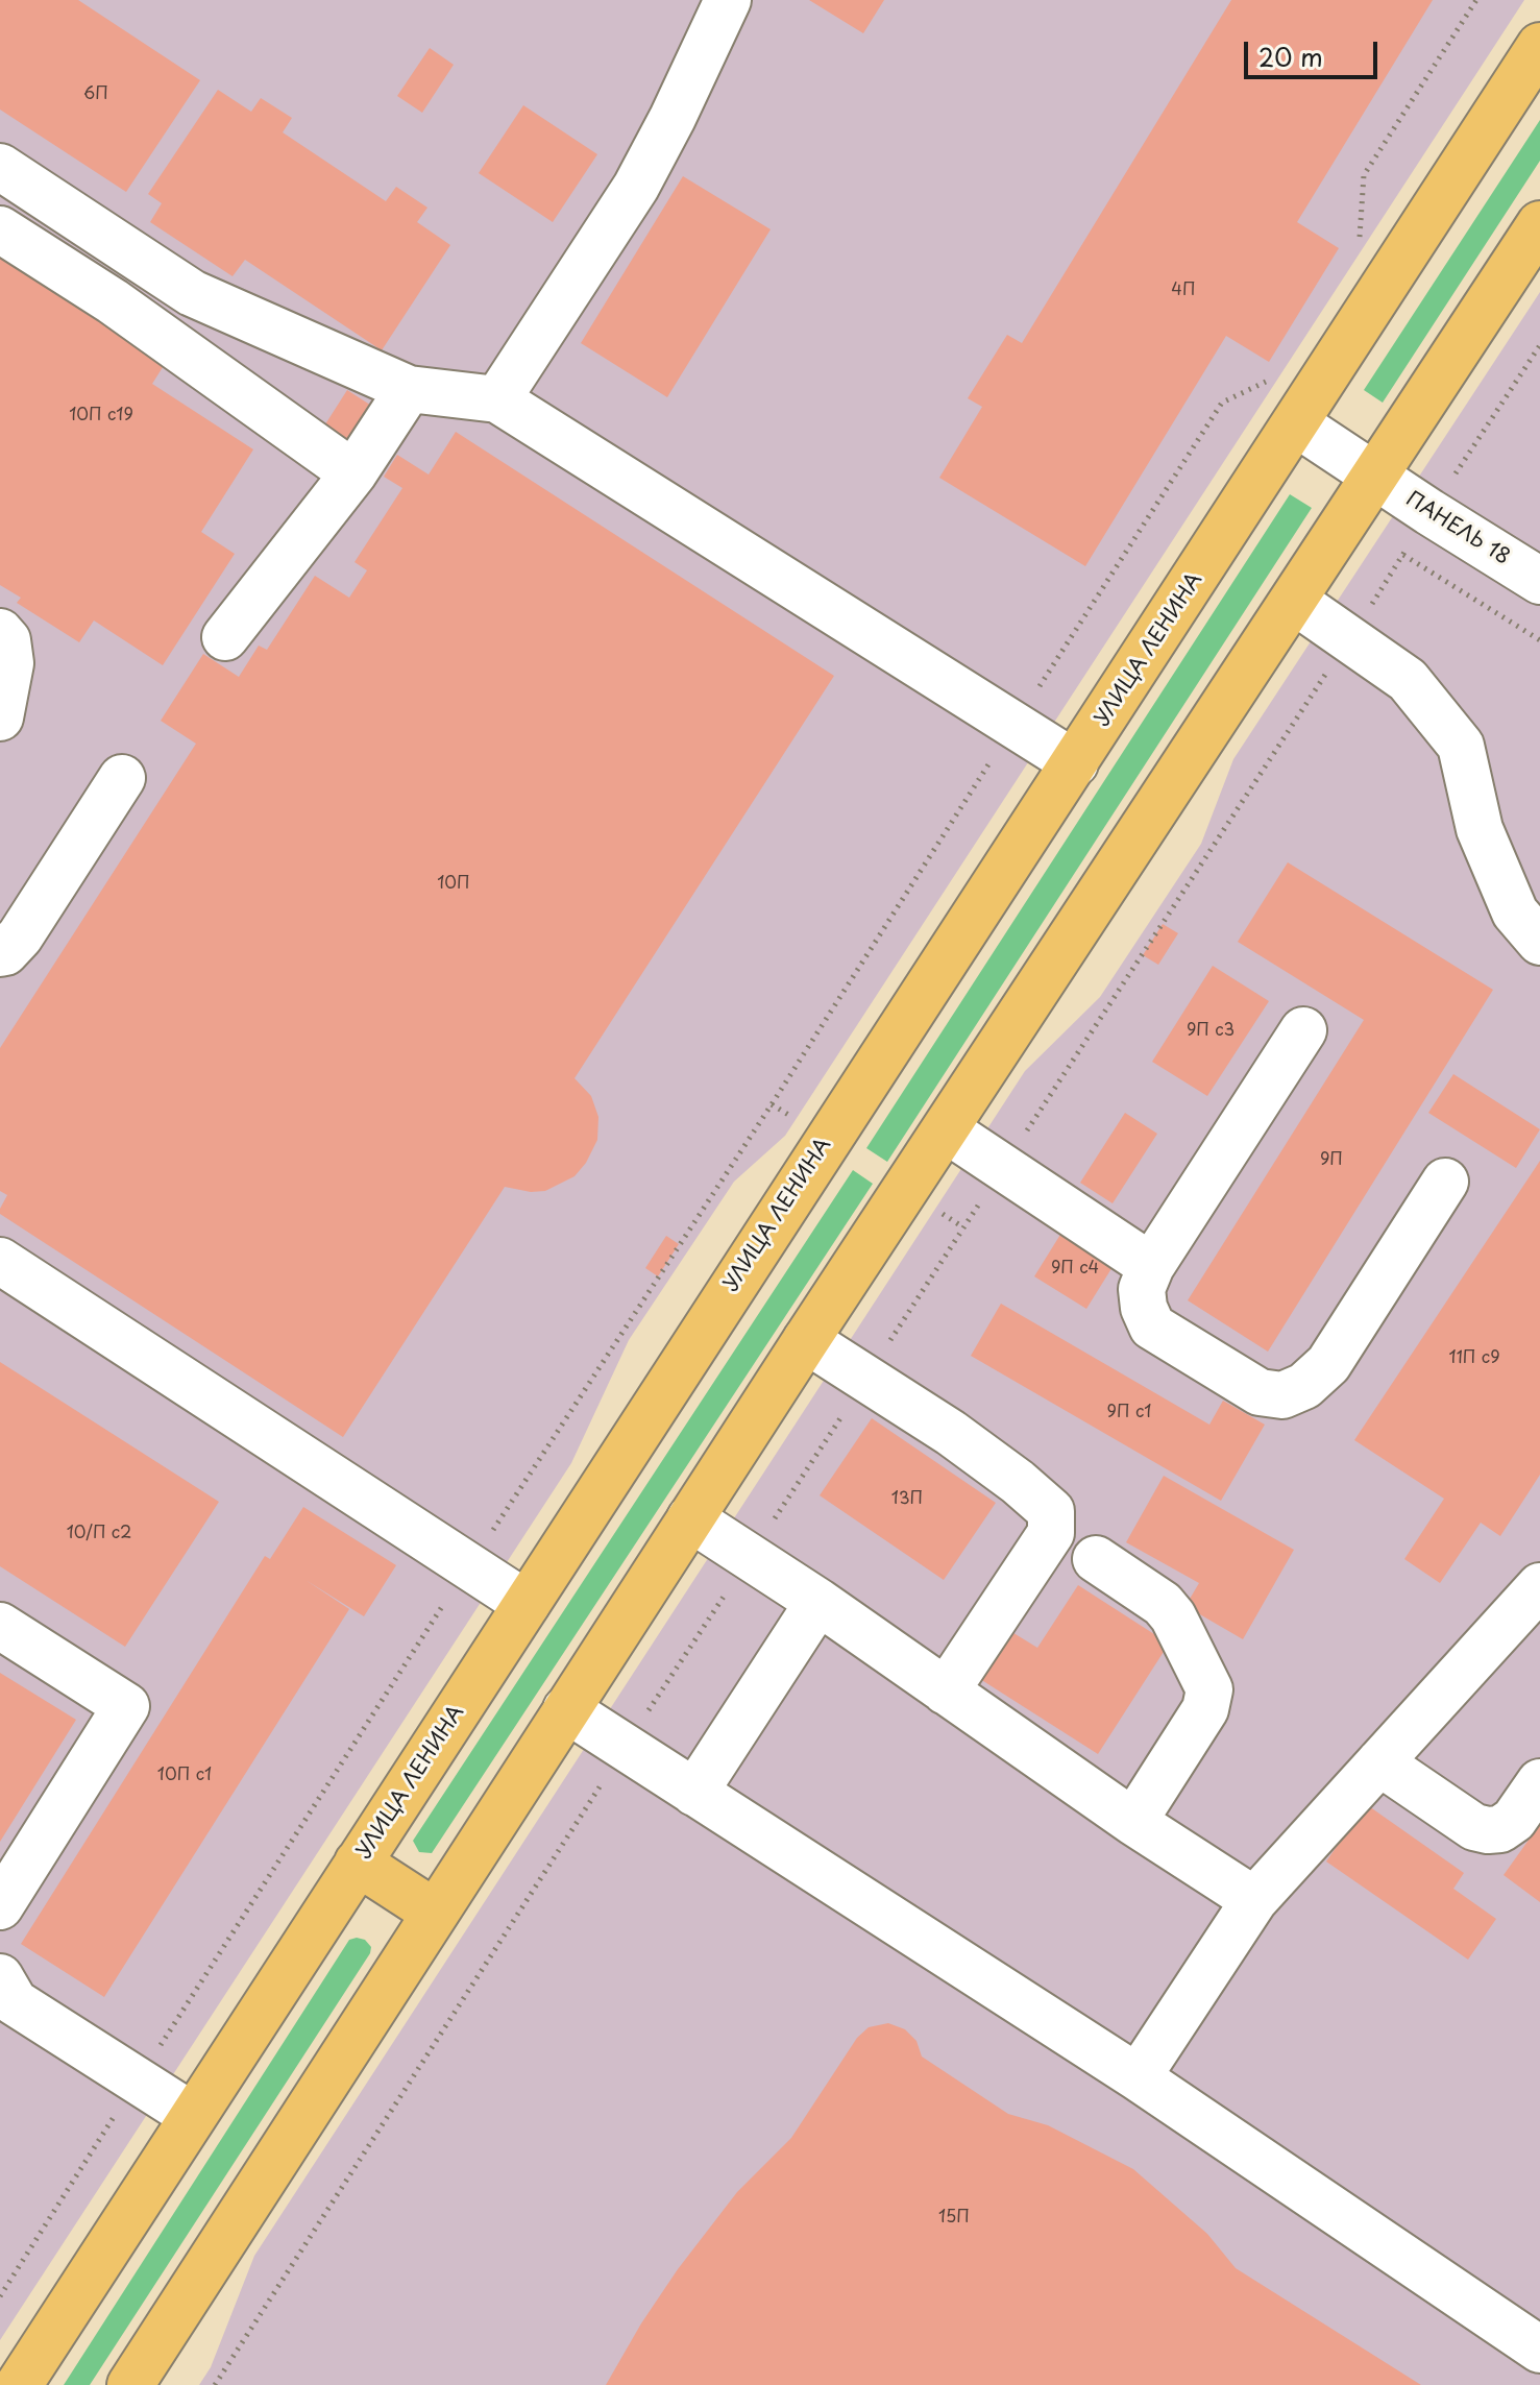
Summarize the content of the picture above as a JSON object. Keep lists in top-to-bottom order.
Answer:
{
  "streets": {
    "main road": ["УЛИЦА ЛЕНИНА"],
    "street": ["ПАНЕЛЬ 18"]
  },
  "crossings": [
    ["ПАНЕЛЬ 18", "УЛИЦА ЛЕНИНА"]
  ],
  "house_numbers": [
    "6П",
    "4П",
    "10П с19",
    "10П",
    "9П с3",
    "9П",
    "9П с4",
    "11П с9",
    "9П с1",
    "13П",
    "10/П с2",
    "10П с1",
    "15П"
  ],
  "scale_bar": "20 m"
}
